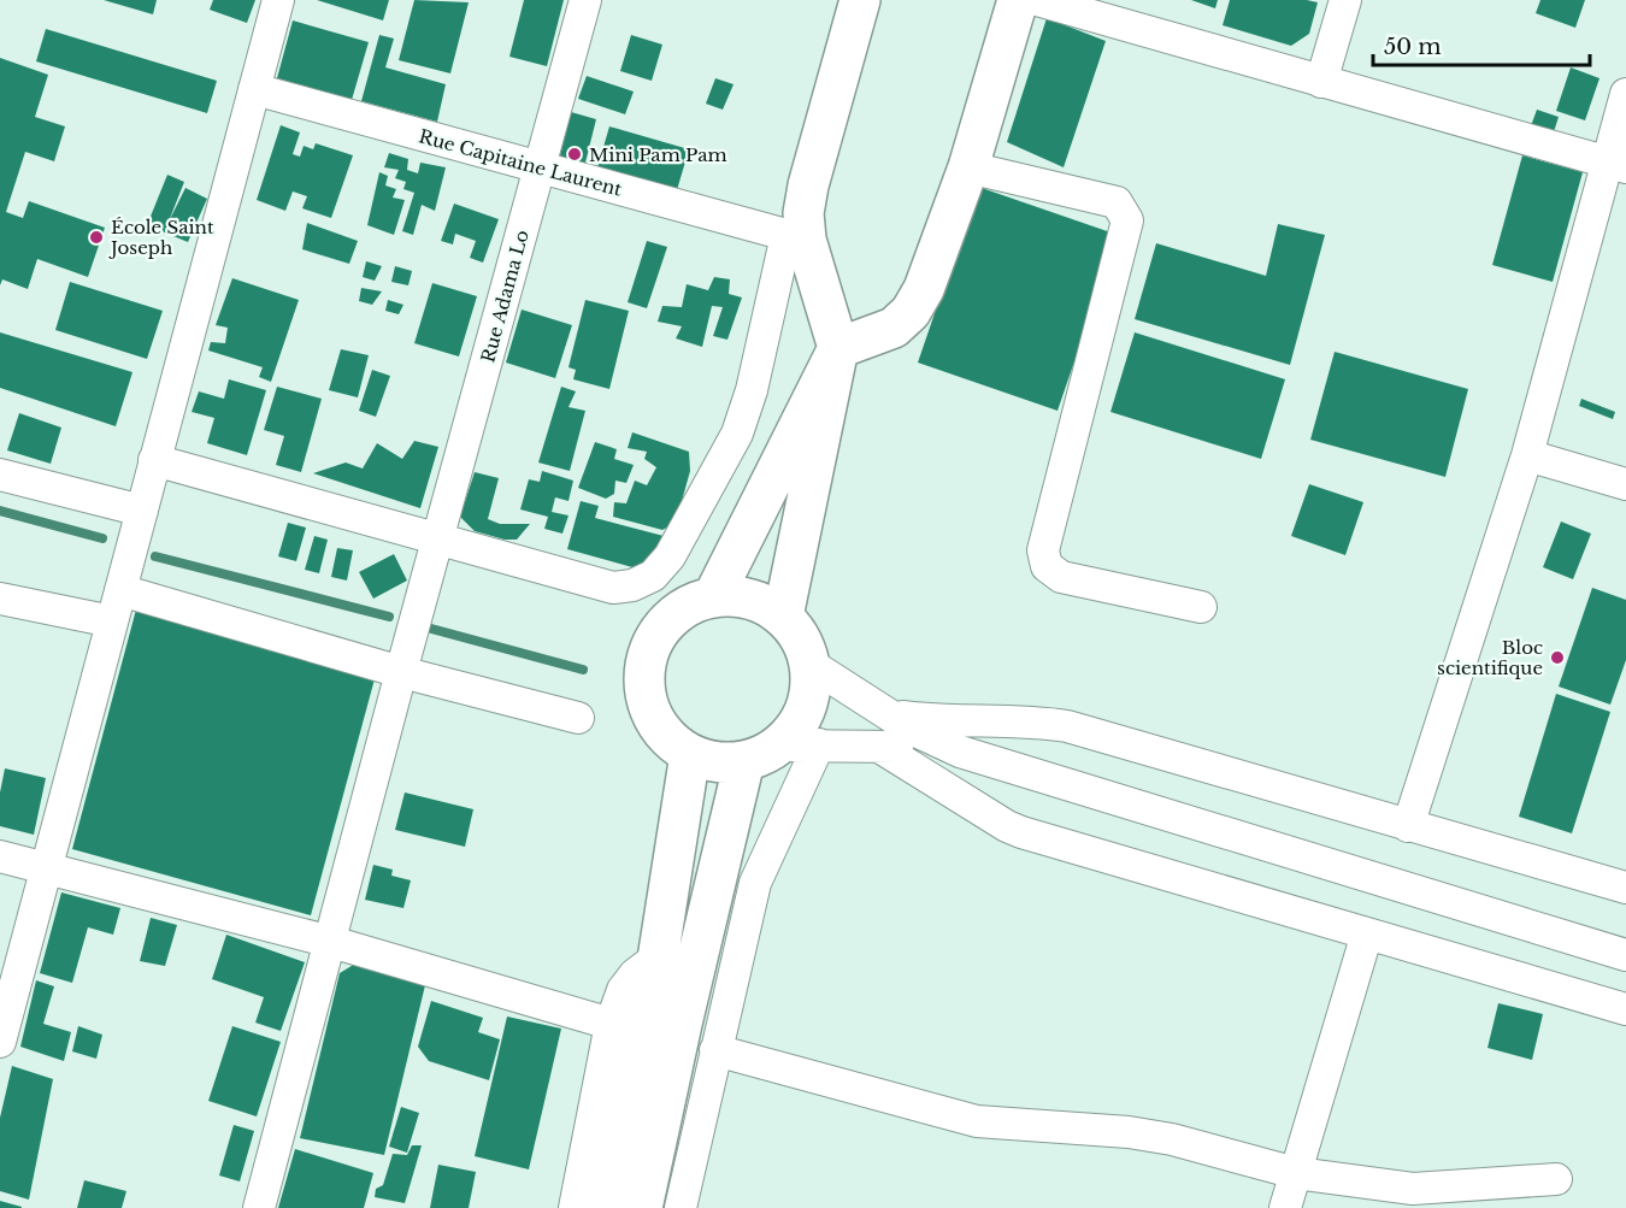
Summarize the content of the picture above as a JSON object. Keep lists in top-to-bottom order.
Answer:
{
  "streets": {
    "street": ["Rue Capitaine Laurent", "Rue Adama Lo"]
  },
  "crossings": [
    ["Rue Capitaine Laurent", "Rue Adama Lo"]
  ],
  "places": ["Mini Pam Pam", "École Saint Joseph", "Bloc scientifique"],
  "scale_bar": "50 m"
}
